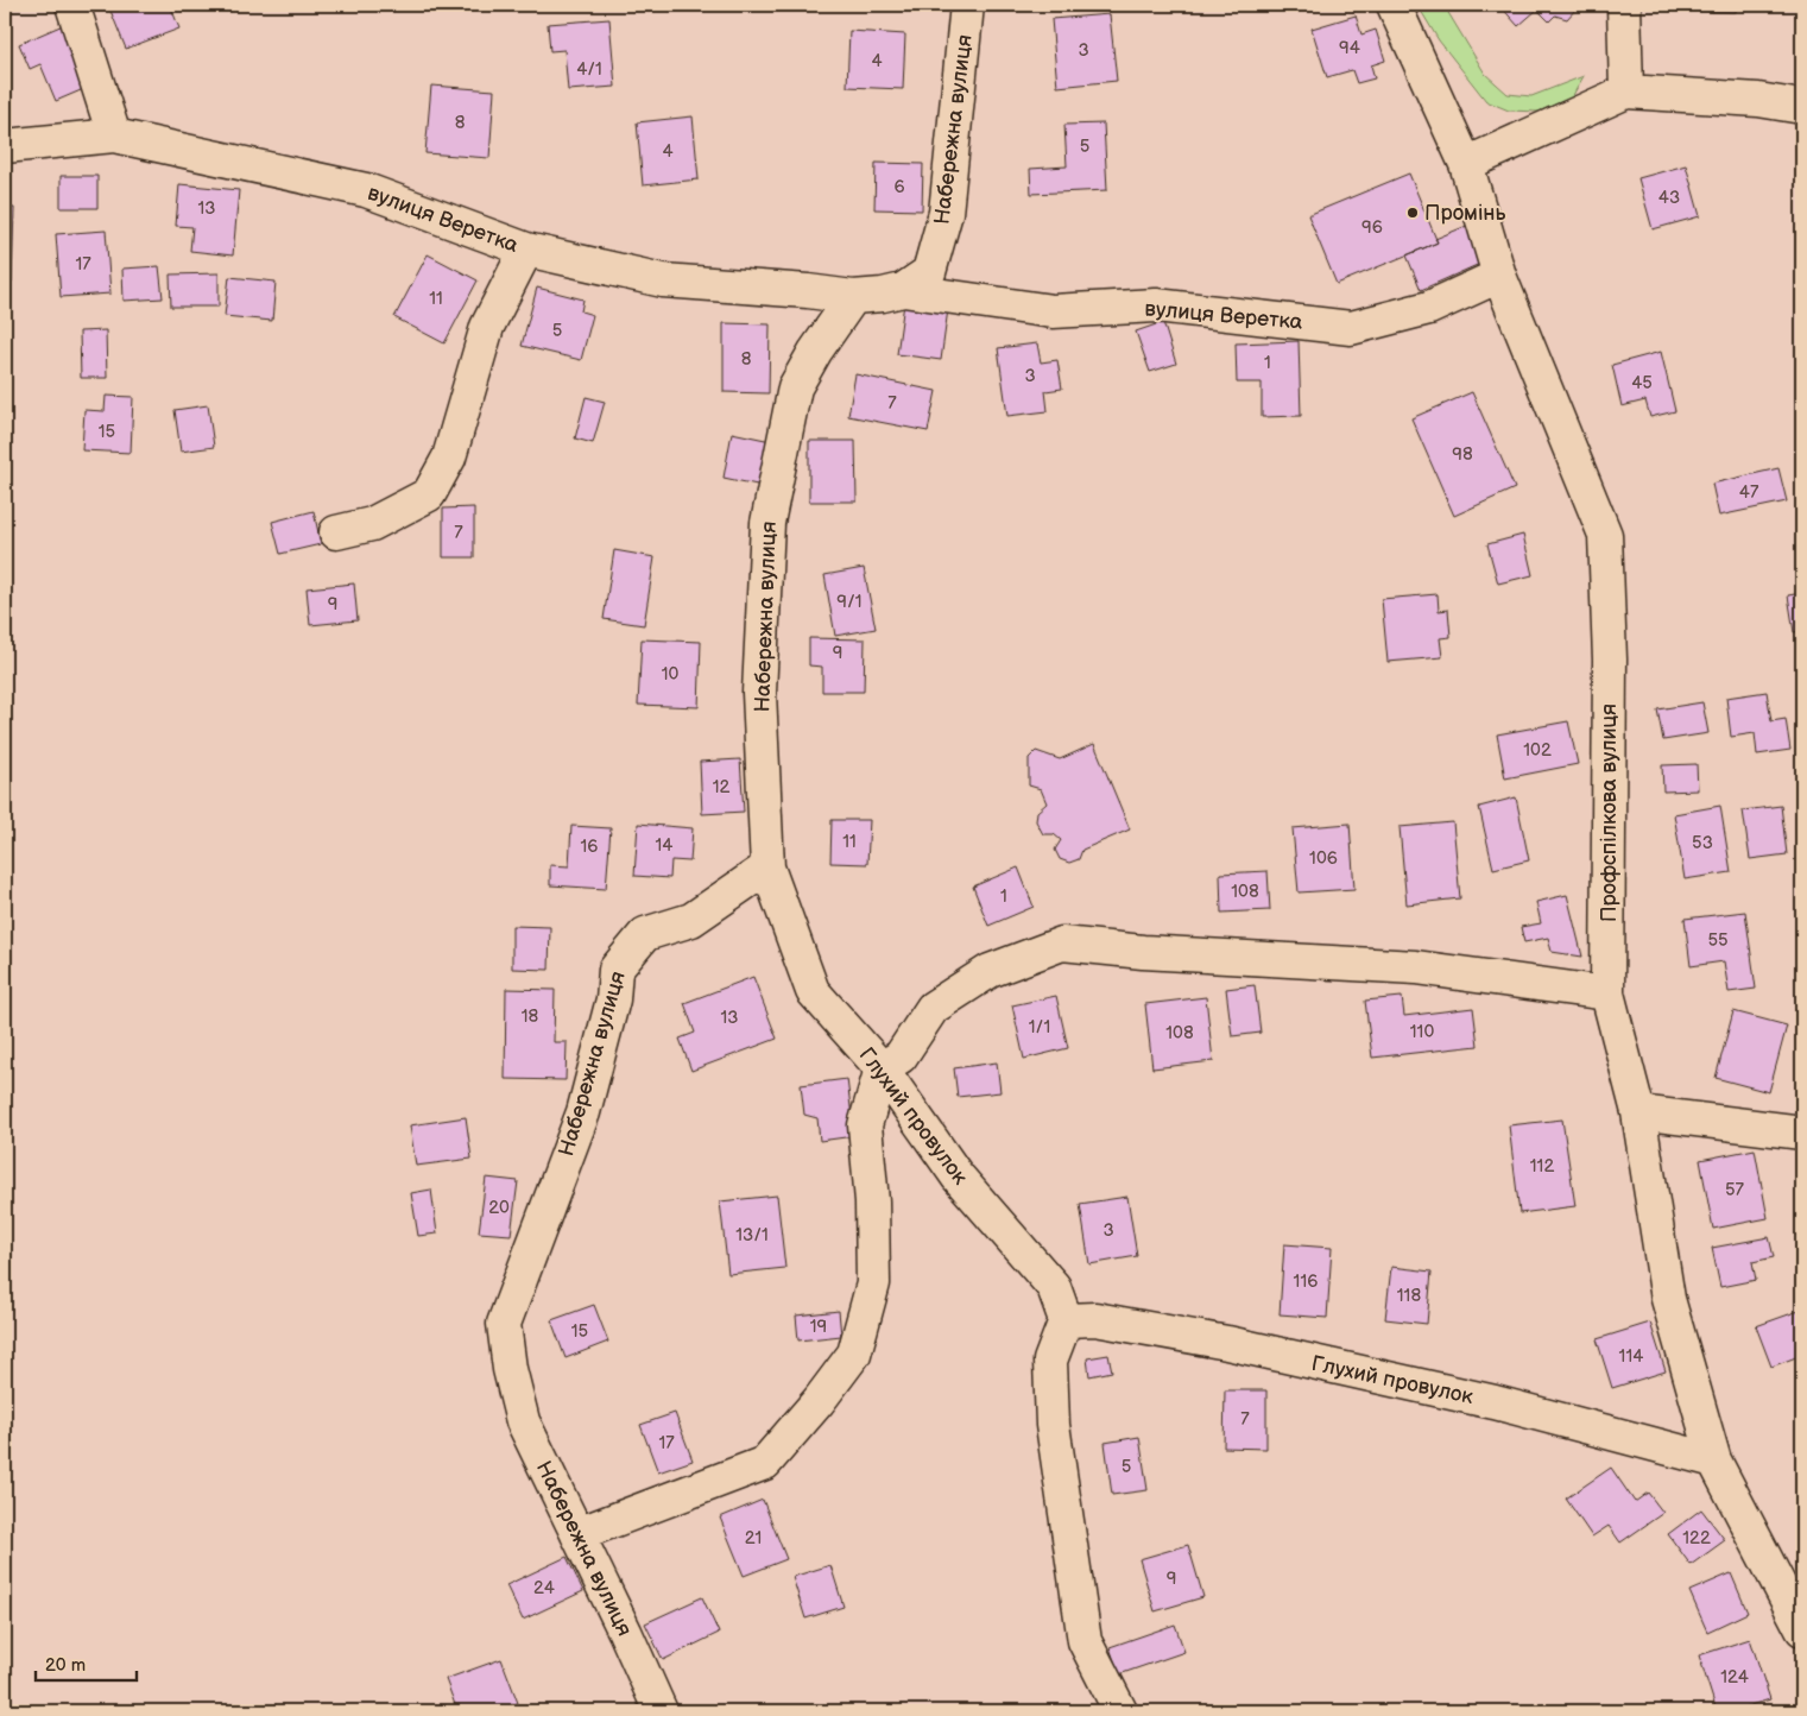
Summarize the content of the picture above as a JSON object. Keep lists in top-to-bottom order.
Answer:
{
  "streets": {
    "street": [
      "Набережна вулиця",
      "вулиця Веретка",
      "Профспілкова вулиця",
      "Глухий провулок"
    ]
  },
  "crossings": [
    ["Набережна вулиця", "вулиця Веретка"],
    ["Набережна вулиця", "Глухий провулок"],
    ["вулиця Веретка", "Профспілкова вулиця"],
    ["Профспілкова вулиця", "Глухий провулок"]
  ],
  "places": ["Промінь"],
  "house_numbers": [
    "94",
    "3",
    "4",
    "4/1",
    "8",
    "5",
    "4",
    "6",
    "43",
    "13",
    "96",
    "17",
    "11",
    "5",
    "8",
    "1",
    "3",
    "45",
    "7",
    "15",
    "98",
    "47",
    "7",
    "9/1",
    "9",
    "9",
    "10",
    "102",
    "12",
    "11",
    "53",
    "14",
    "16",
    "106",
    "108",
    "1",
    "55",
    "18",
    "13",
    "1/1",
    "110",
    "108",
    "112",
    "57",
    "20",
    "3",
    "13/1",
    "116",
    "118",
    "19",
    "15",
    "114",
    "7",
    "17",
    "5",
    "21",
    "122",
    "9",
    "24",
    "124"
  ],
  "scale_bar": "20 m"
}
